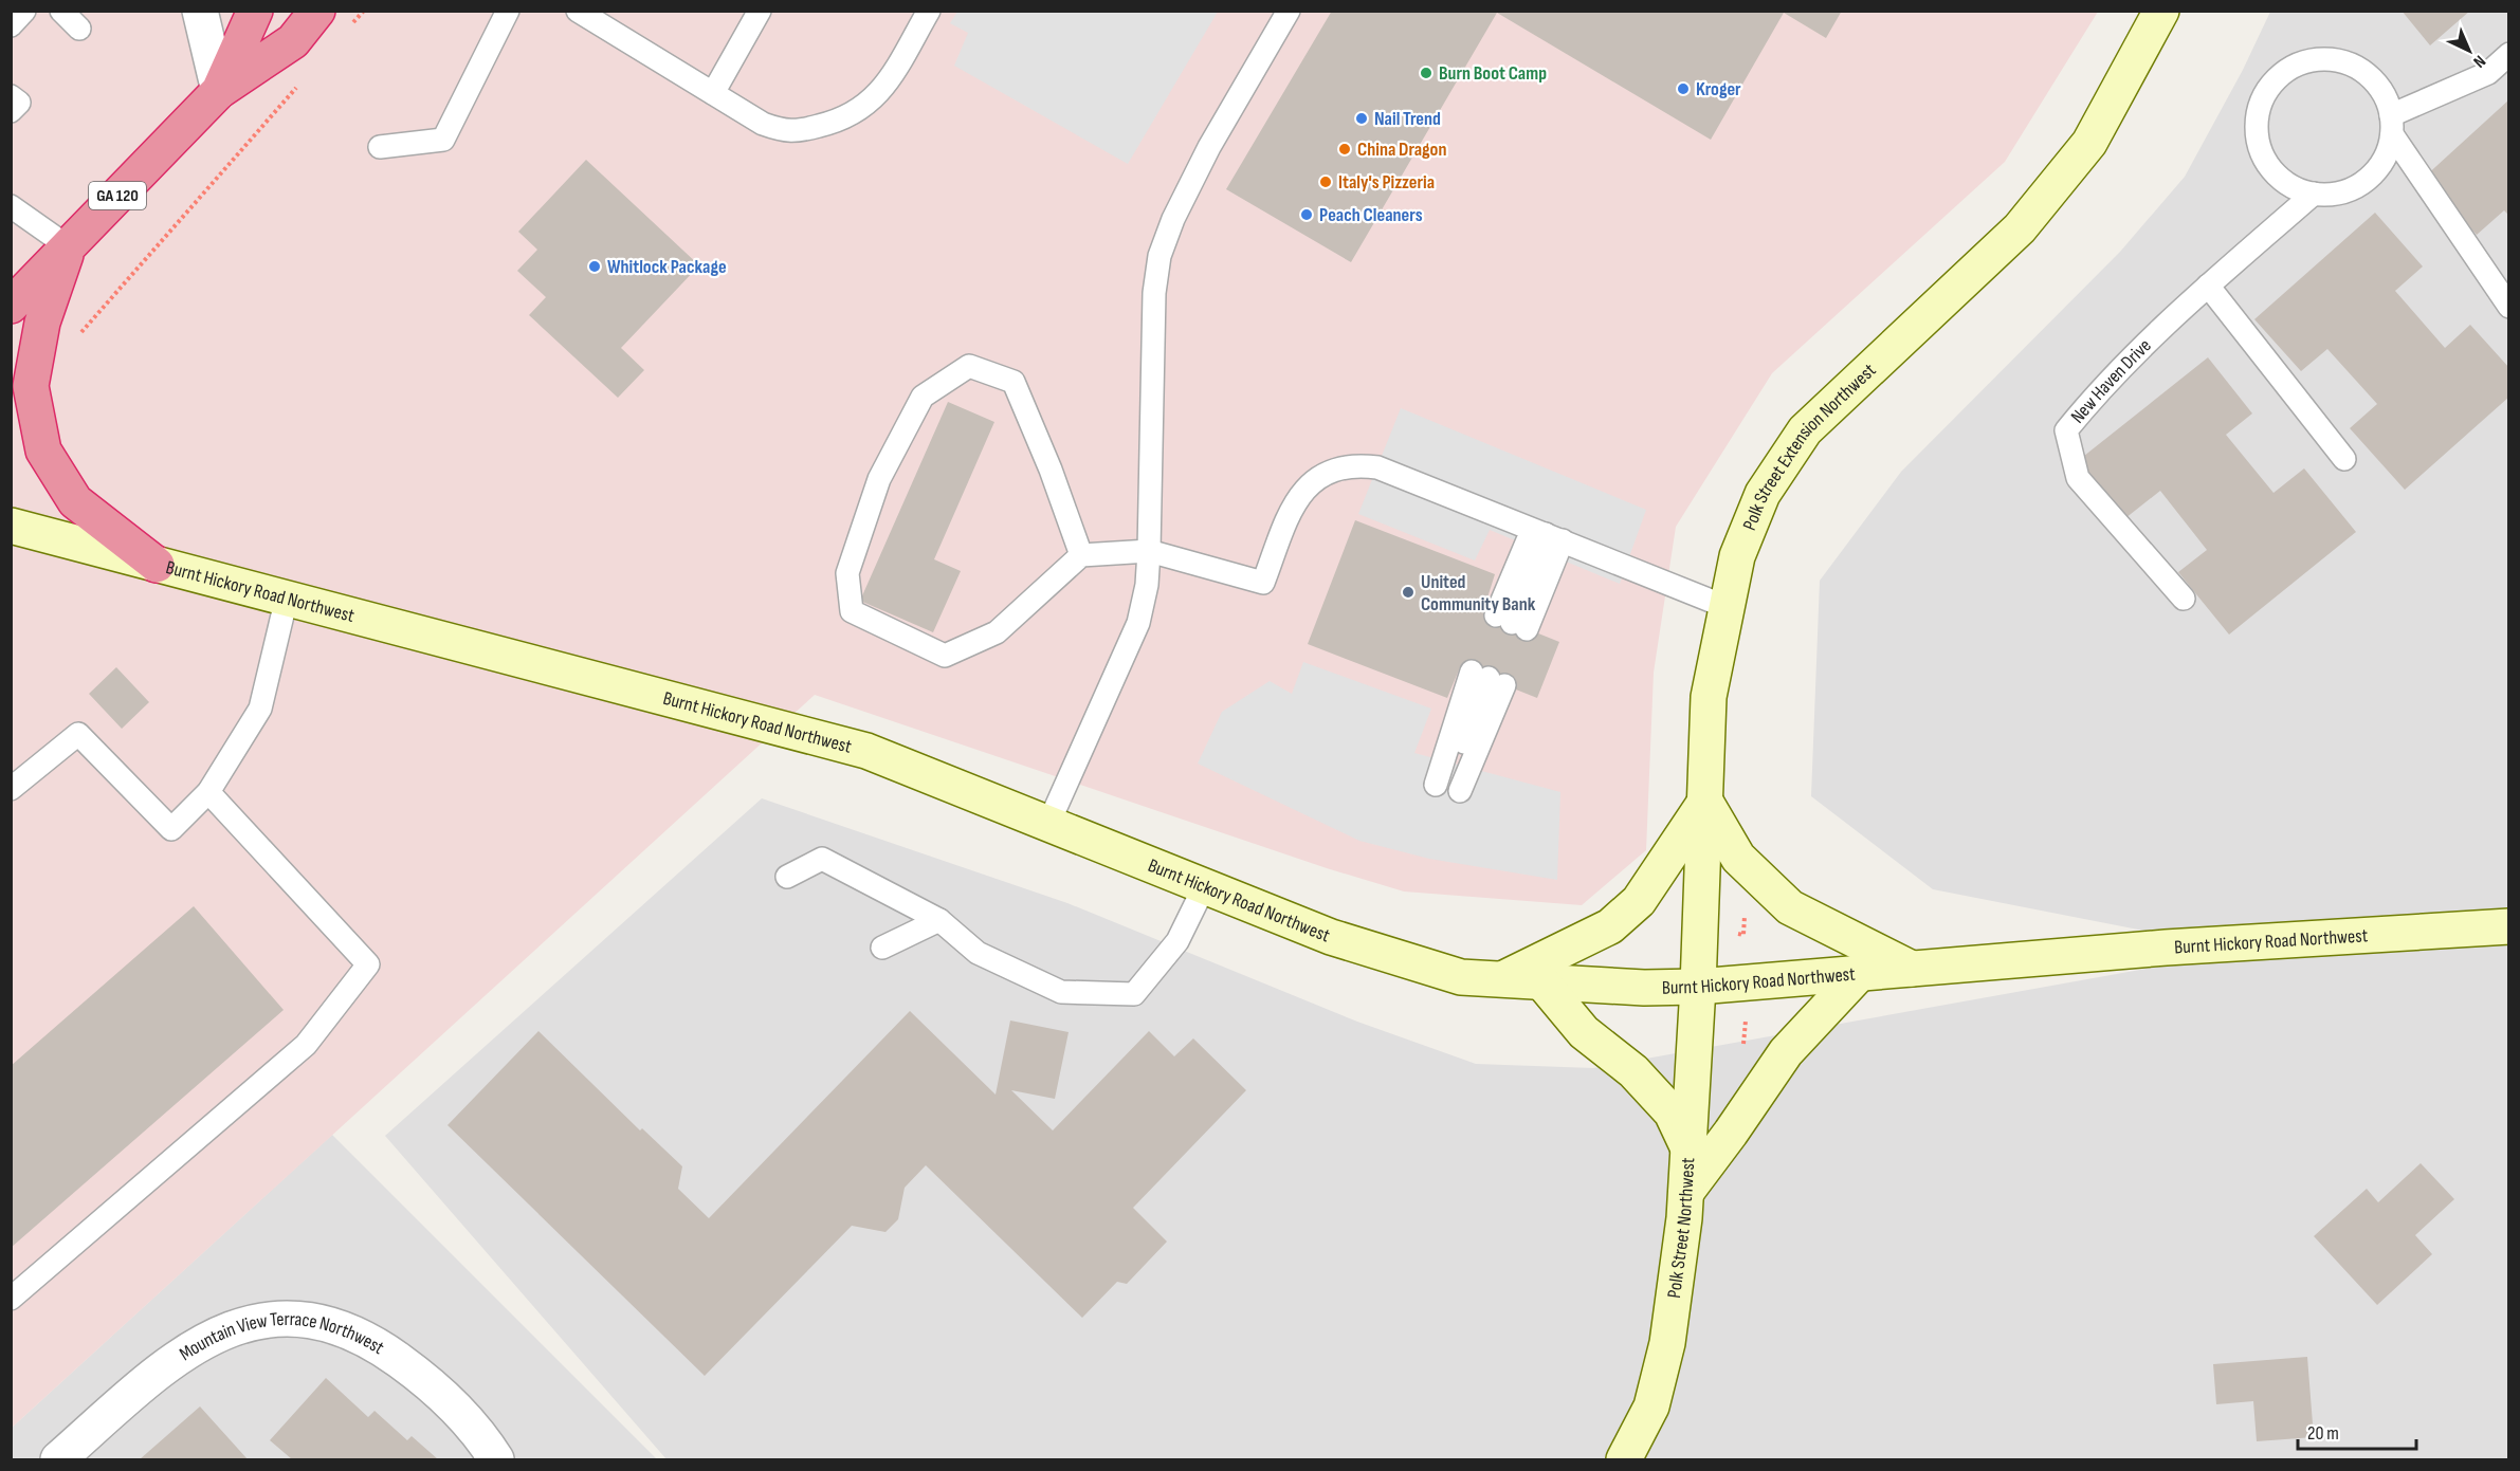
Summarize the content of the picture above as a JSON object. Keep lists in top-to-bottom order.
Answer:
{
  "streets": {
    "highway": ["GA 120"],
    "street": [
      "Polk Street Extension Northwest",
      "Burnt Hickory Road Northwest",
      "Polk Street Northwest",
      "Mountain View Terrace Northwest"
    ],
    "lane": ["New Haven Drive"]
  },
  "crossings": [
    ["Polk Street Extension Northwest", "Burnt Hickory Road Northwest"],
    ["Polk Street Extension Northwest", "Polk Street Northwest"],
    ["Burnt Hickory Road Northwest", "Polk Street Northwest"]
  ],
  "places": [
    "Burn Boot Camp",
    "Kroger",
    "Nail Trend",
    "China Dragon",
    "Italy's Pizzeria",
    "Peach Cleaners",
    "Whitlock Package",
    "United Community Bank"
  ],
  "scale_bar": "20 m",
  "north": "bottom right"
}
